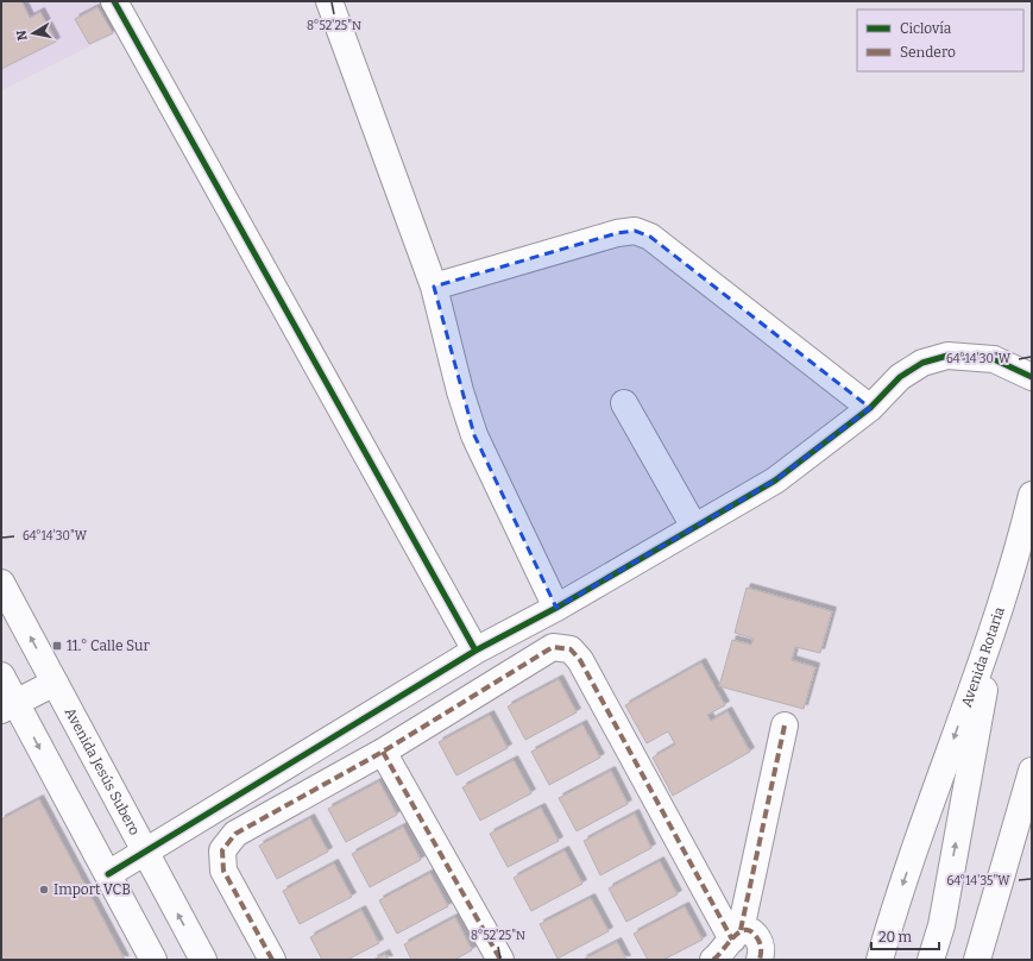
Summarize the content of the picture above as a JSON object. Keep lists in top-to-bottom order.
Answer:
{
  "streets": {
    "main road": ["Avenida Rotaria", "Avenida Jesús Subero"]
  },
  "places": {
    "transit": ["11.° Calle Sur"],
    "other": ["Import VCB"]
  },
  "legend": ["Ciclovía", "Sendero"],
  "scale_bar": "20 m",
  "north": "left",
  "coordinates": ["8°52'25\"N", "64°14'30\"W", "64°14'35\"W"]
}
